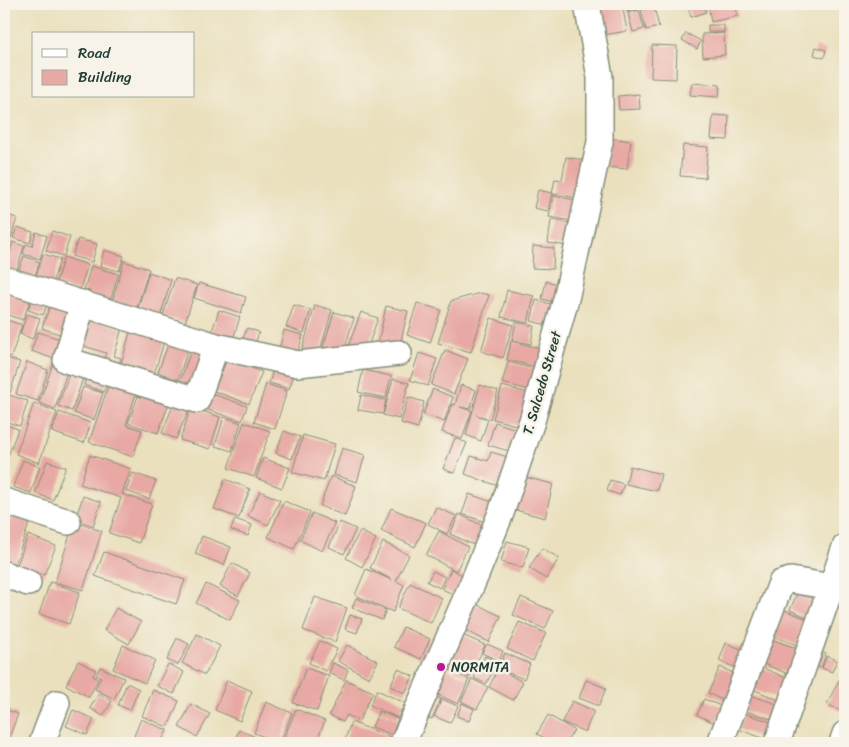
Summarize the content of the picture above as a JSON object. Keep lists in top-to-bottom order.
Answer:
{
  "streets": {
    "street": ["T. Salcedo Street"]
  },
  "places": ["NORMITA"],
  "legend": ["Road", "Building"]
}
